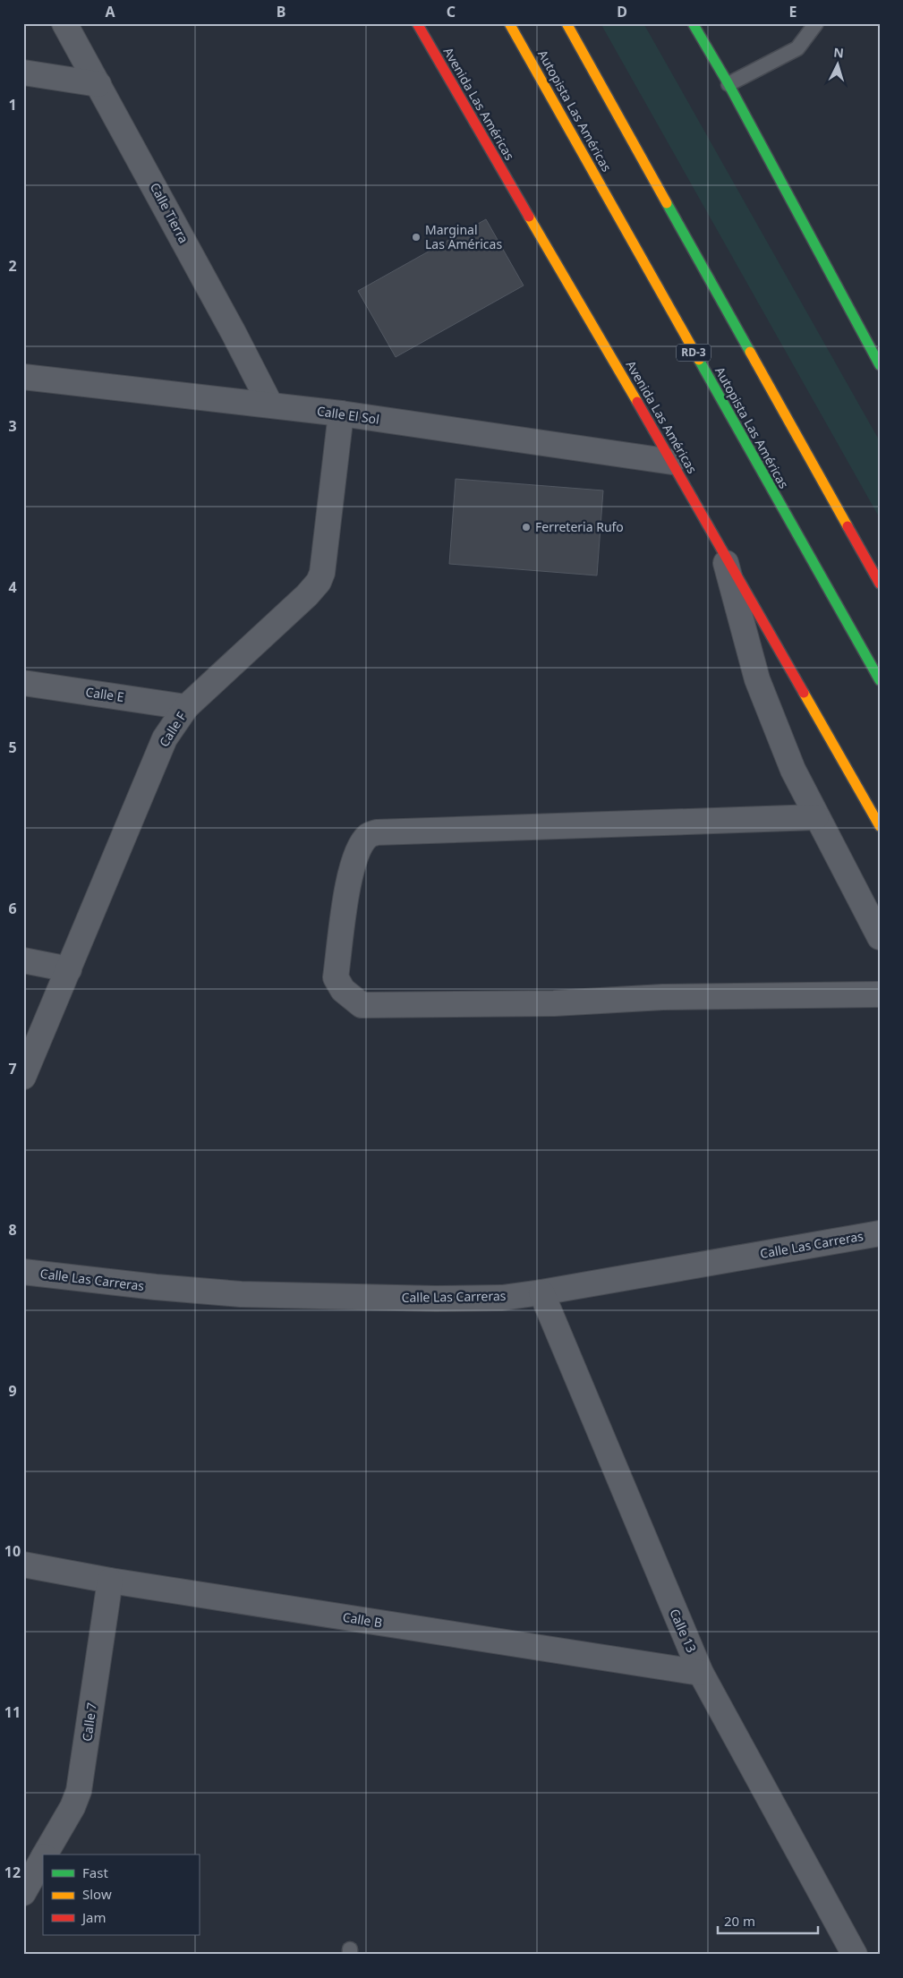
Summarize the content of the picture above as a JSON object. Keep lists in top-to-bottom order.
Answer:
{
  "streets": {
    "main road": ["Avenida Las Américas", "Autopista Las Américas", "RD-3"],
    "street": [
      "Calle Tierra",
      "Calle El Sol",
      "Calle E",
      "Calle F",
      "Calle Las Carreras",
      "Calle B",
      "Calle 13",
      "Calle 7"
    ]
  },
  "crossings": [
    ["Avenida Las Américas", "Calle El Sol"],
    ["Calle Tierra", "Calle El Sol"],
    ["Calle El Sol", "Calle F"],
    ["Calle E", "Calle F"],
    ["Calle Las Carreras", "Calle 13"],
    ["Calle B", "Calle 13"],
    ["Calle B", "Calle 7"]
  ],
  "places": ["Marginal Las Américas", "Ferreteria Rufo"],
  "legend": ["Fast", "Slow", "Jam"],
  "scale_bar": "20 m",
  "north": "top",
  "grid": {
    "columns": [
      "A",
      "B",
      "C",
      "D",
      "E"
    ],
    "rows": [
      "1",
      "2",
      "3",
      "4",
      "5",
      "6",
      "7",
      "8",
      "9",
      "10",
      "11",
      "12"
    ]
  }
}
